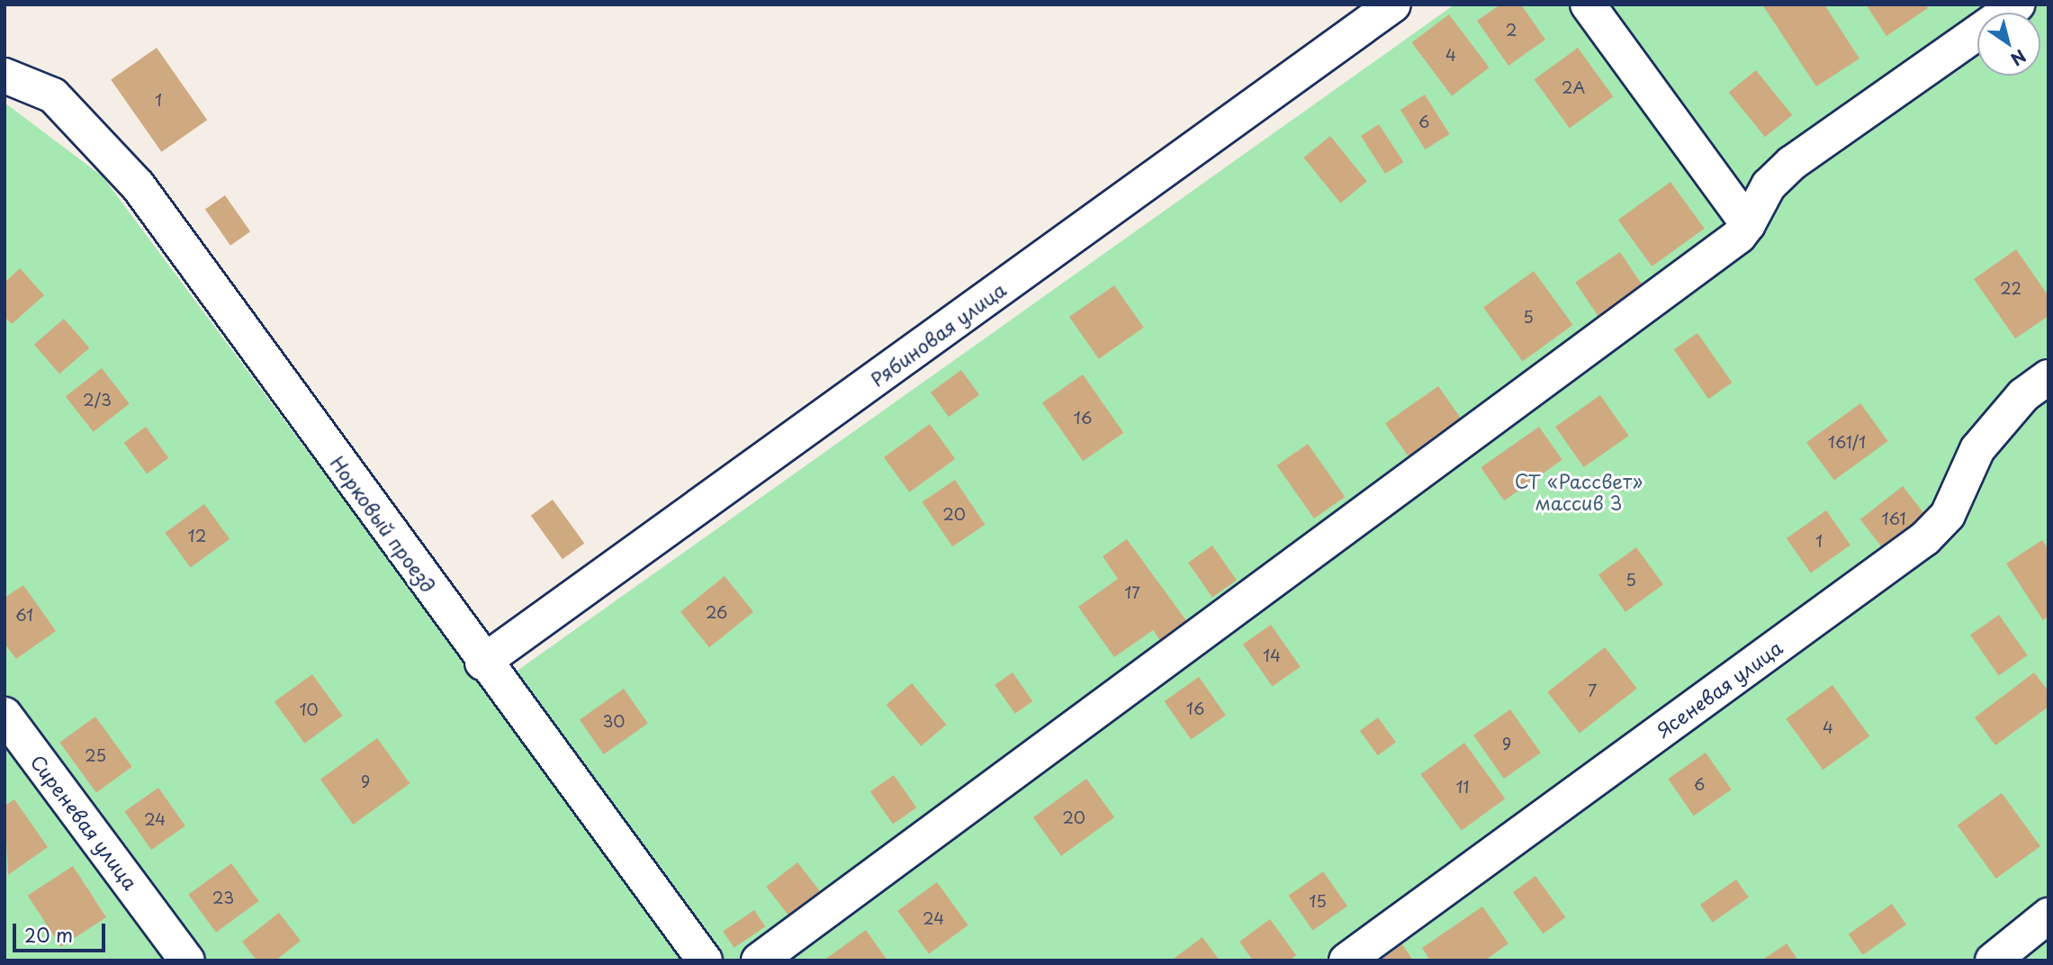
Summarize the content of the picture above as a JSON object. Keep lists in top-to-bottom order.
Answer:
{
  "streets": {
    "street": [
      "Рябиновая улица",
      "Норковый проезд",
      "Ясеневая улица",
      "Сиреневая улица"
    ]
  },
  "crossings": [
    ["Рябиновая улица", "Норковый проезд"]
  ],
  "parks": ["СТ «Рассвет» массив 3"],
  "house_numbers": [
    "2",
    "4",
    "2А",
    "1",
    "6",
    "22",
    "5",
    "2/3",
    "16",
    "161/1",
    "20",
    "161",
    "12",
    "1",
    "5",
    "17",
    "26",
    "61",
    "14",
    "7",
    "16",
    "10",
    "30",
    "4",
    "9",
    "25",
    "9",
    "6",
    "11",
    "20",
    "24",
    "23",
    "15",
    "24"
  ],
  "scale_bar": "20 m",
  "north": "bottom right"
}
